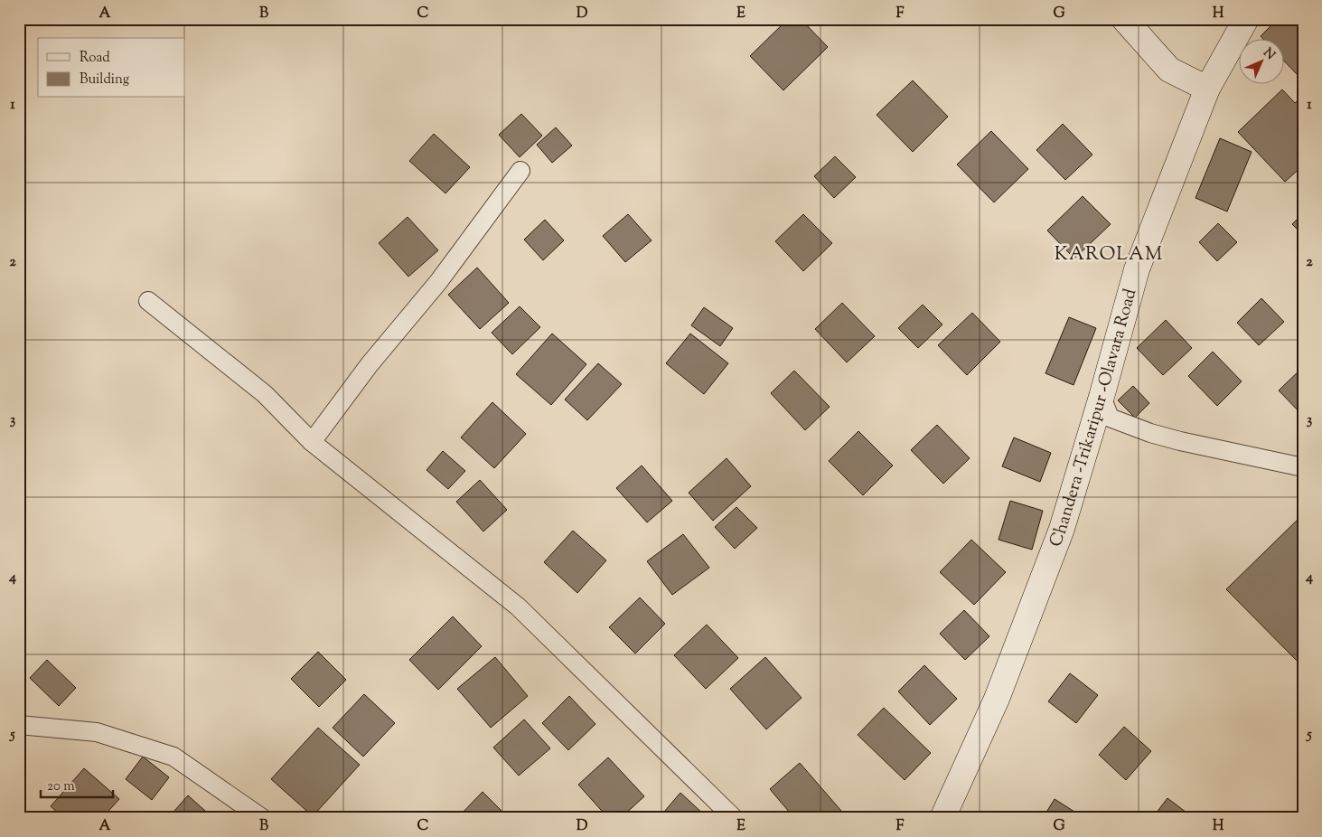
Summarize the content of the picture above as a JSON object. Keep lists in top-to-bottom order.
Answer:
{
  "streets": {
    "main road": ["Chandera -Trikaripur -Olavara Road"]
  },
  "districts": ["KAROLAM"],
  "legend": ["Road", "Building"],
  "scale_bar": "20 m",
  "north": "top right",
  "grid": {
    "columns": [
      "A",
      "B",
      "C",
      "D",
      "E",
      "F",
      "G",
      "H"
    ],
    "rows": [
      "1",
      "2",
      "3",
      "4",
      "5"
    ]
  }
}
